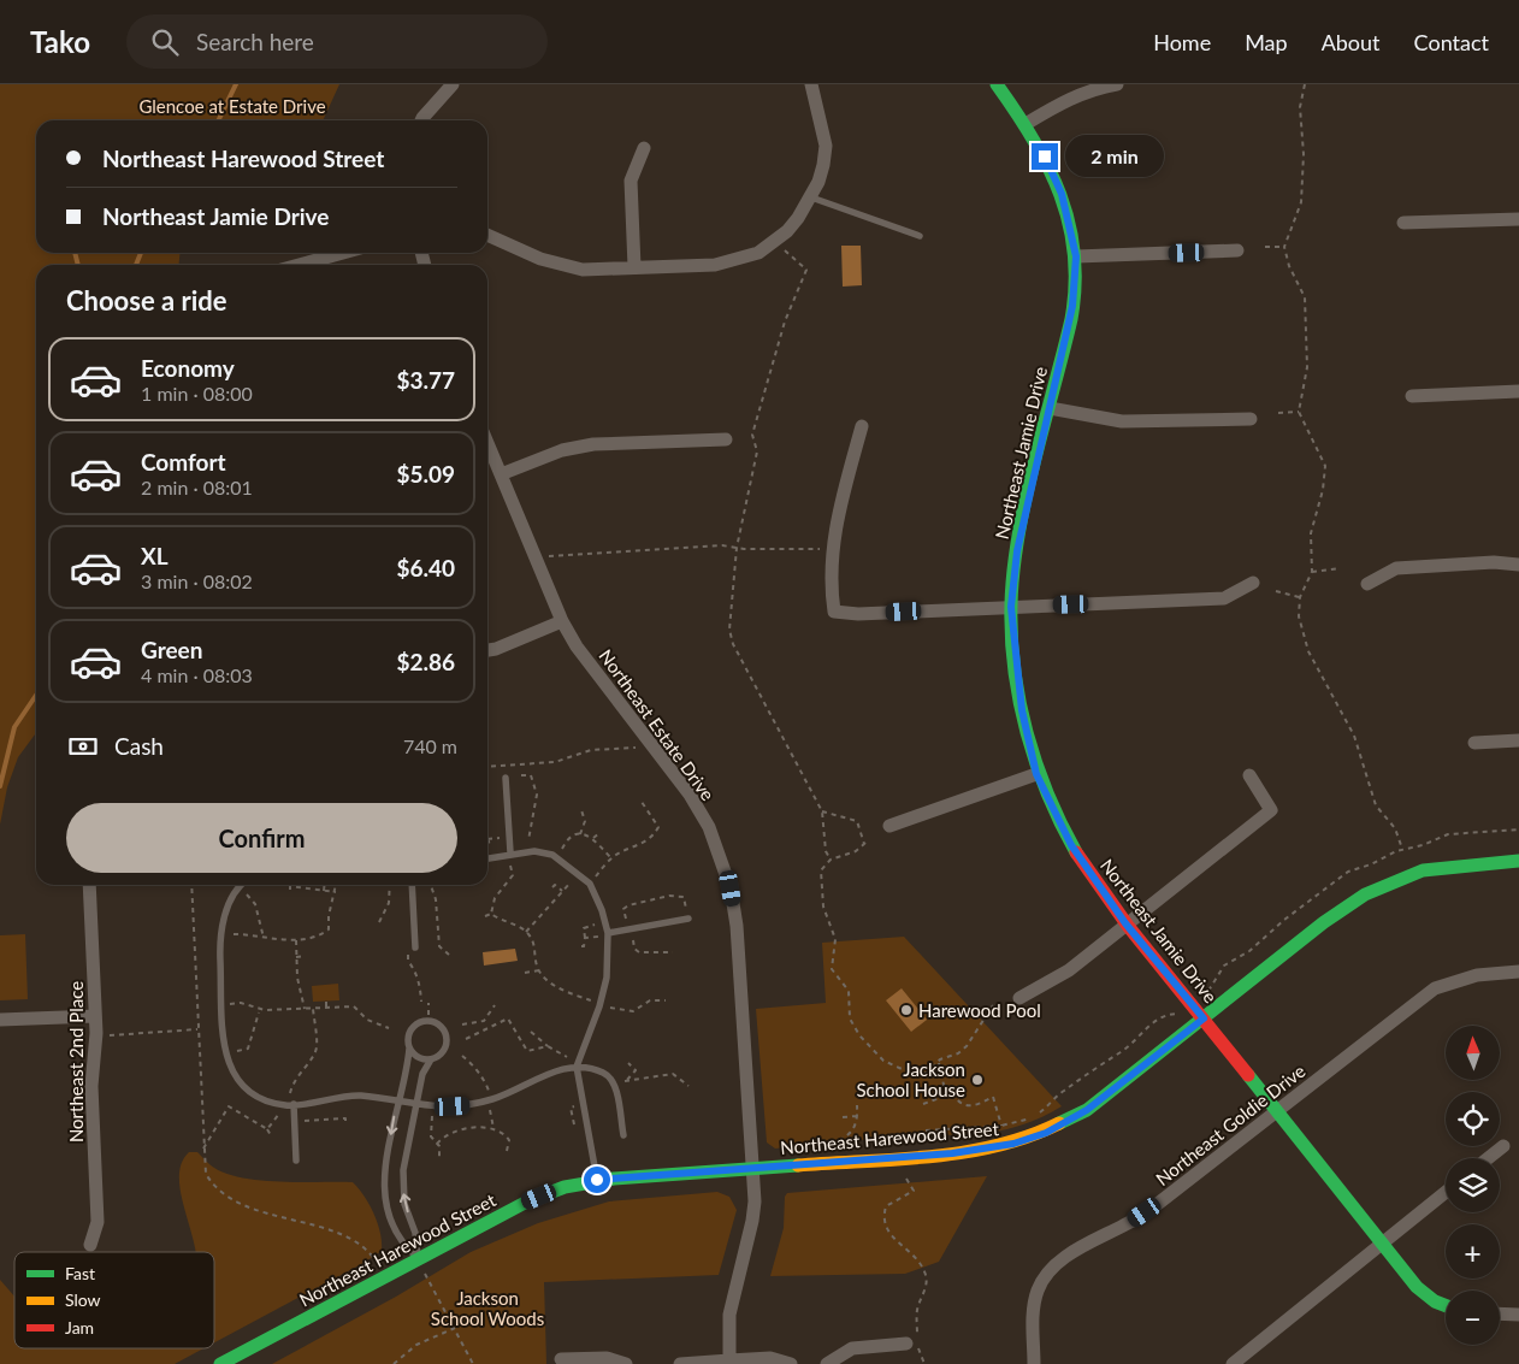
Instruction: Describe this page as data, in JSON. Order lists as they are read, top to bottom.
{
  "streets": {
    "street": [
      "Northeast Jamie Drive",
      "Northeast Estate Drive",
      "Northeast 2nd Place",
      "Northeast Goldie Drive",
      "Northeast Harewood Street"
    ]
  },
  "crossings": [
    ["Northeast Jamie Drive", "Northeast Goldie Drive"],
    ["Northeast Jamie Drive", "Northeast Harewood Street"],
    ["Northeast Estate Drive", "Northeast Harewood Street"]
  ],
  "parks": ["Glencoe at Estate Drive", "Jackson School Woods"],
  "places": ["Harewood Pool", "Jackson School House"],
  "legend": ["Fast", "Slow", "Jam"],
  "north": "top",
  "page": {
    "header": "Tako",
    "search": "Search here",
    "nav": [
      "Home",
      "Map",
      "About",
      "Contact"
    ],
    "banner": ["Northeast Harewood Street", "Northeast Jamie Drive"],
    "bubble": "2 min",
    "heading": "Choose a ride",
    "list": [
      {
        "name": "Economy",
        "note": "1 min · 08:00",
        "value": "$3.77"
      },
      {
        "name": "Comfort",
        "note": "2 min · 08:01",
        "value": "$5.09"
      },
      {
        "name": "XL",
        "note": "3 min · 08:02",
        "value": "$6.40"
      },
      {
        "name": "Green",
        "note": "4 min · 08:03",
        "value": "$2.86"
      }
    ],
    "pay": ["Cash", "740 m"],
    "buttons": "Confirm",
    "map_buttons": ["+", "−"]
  }
}
